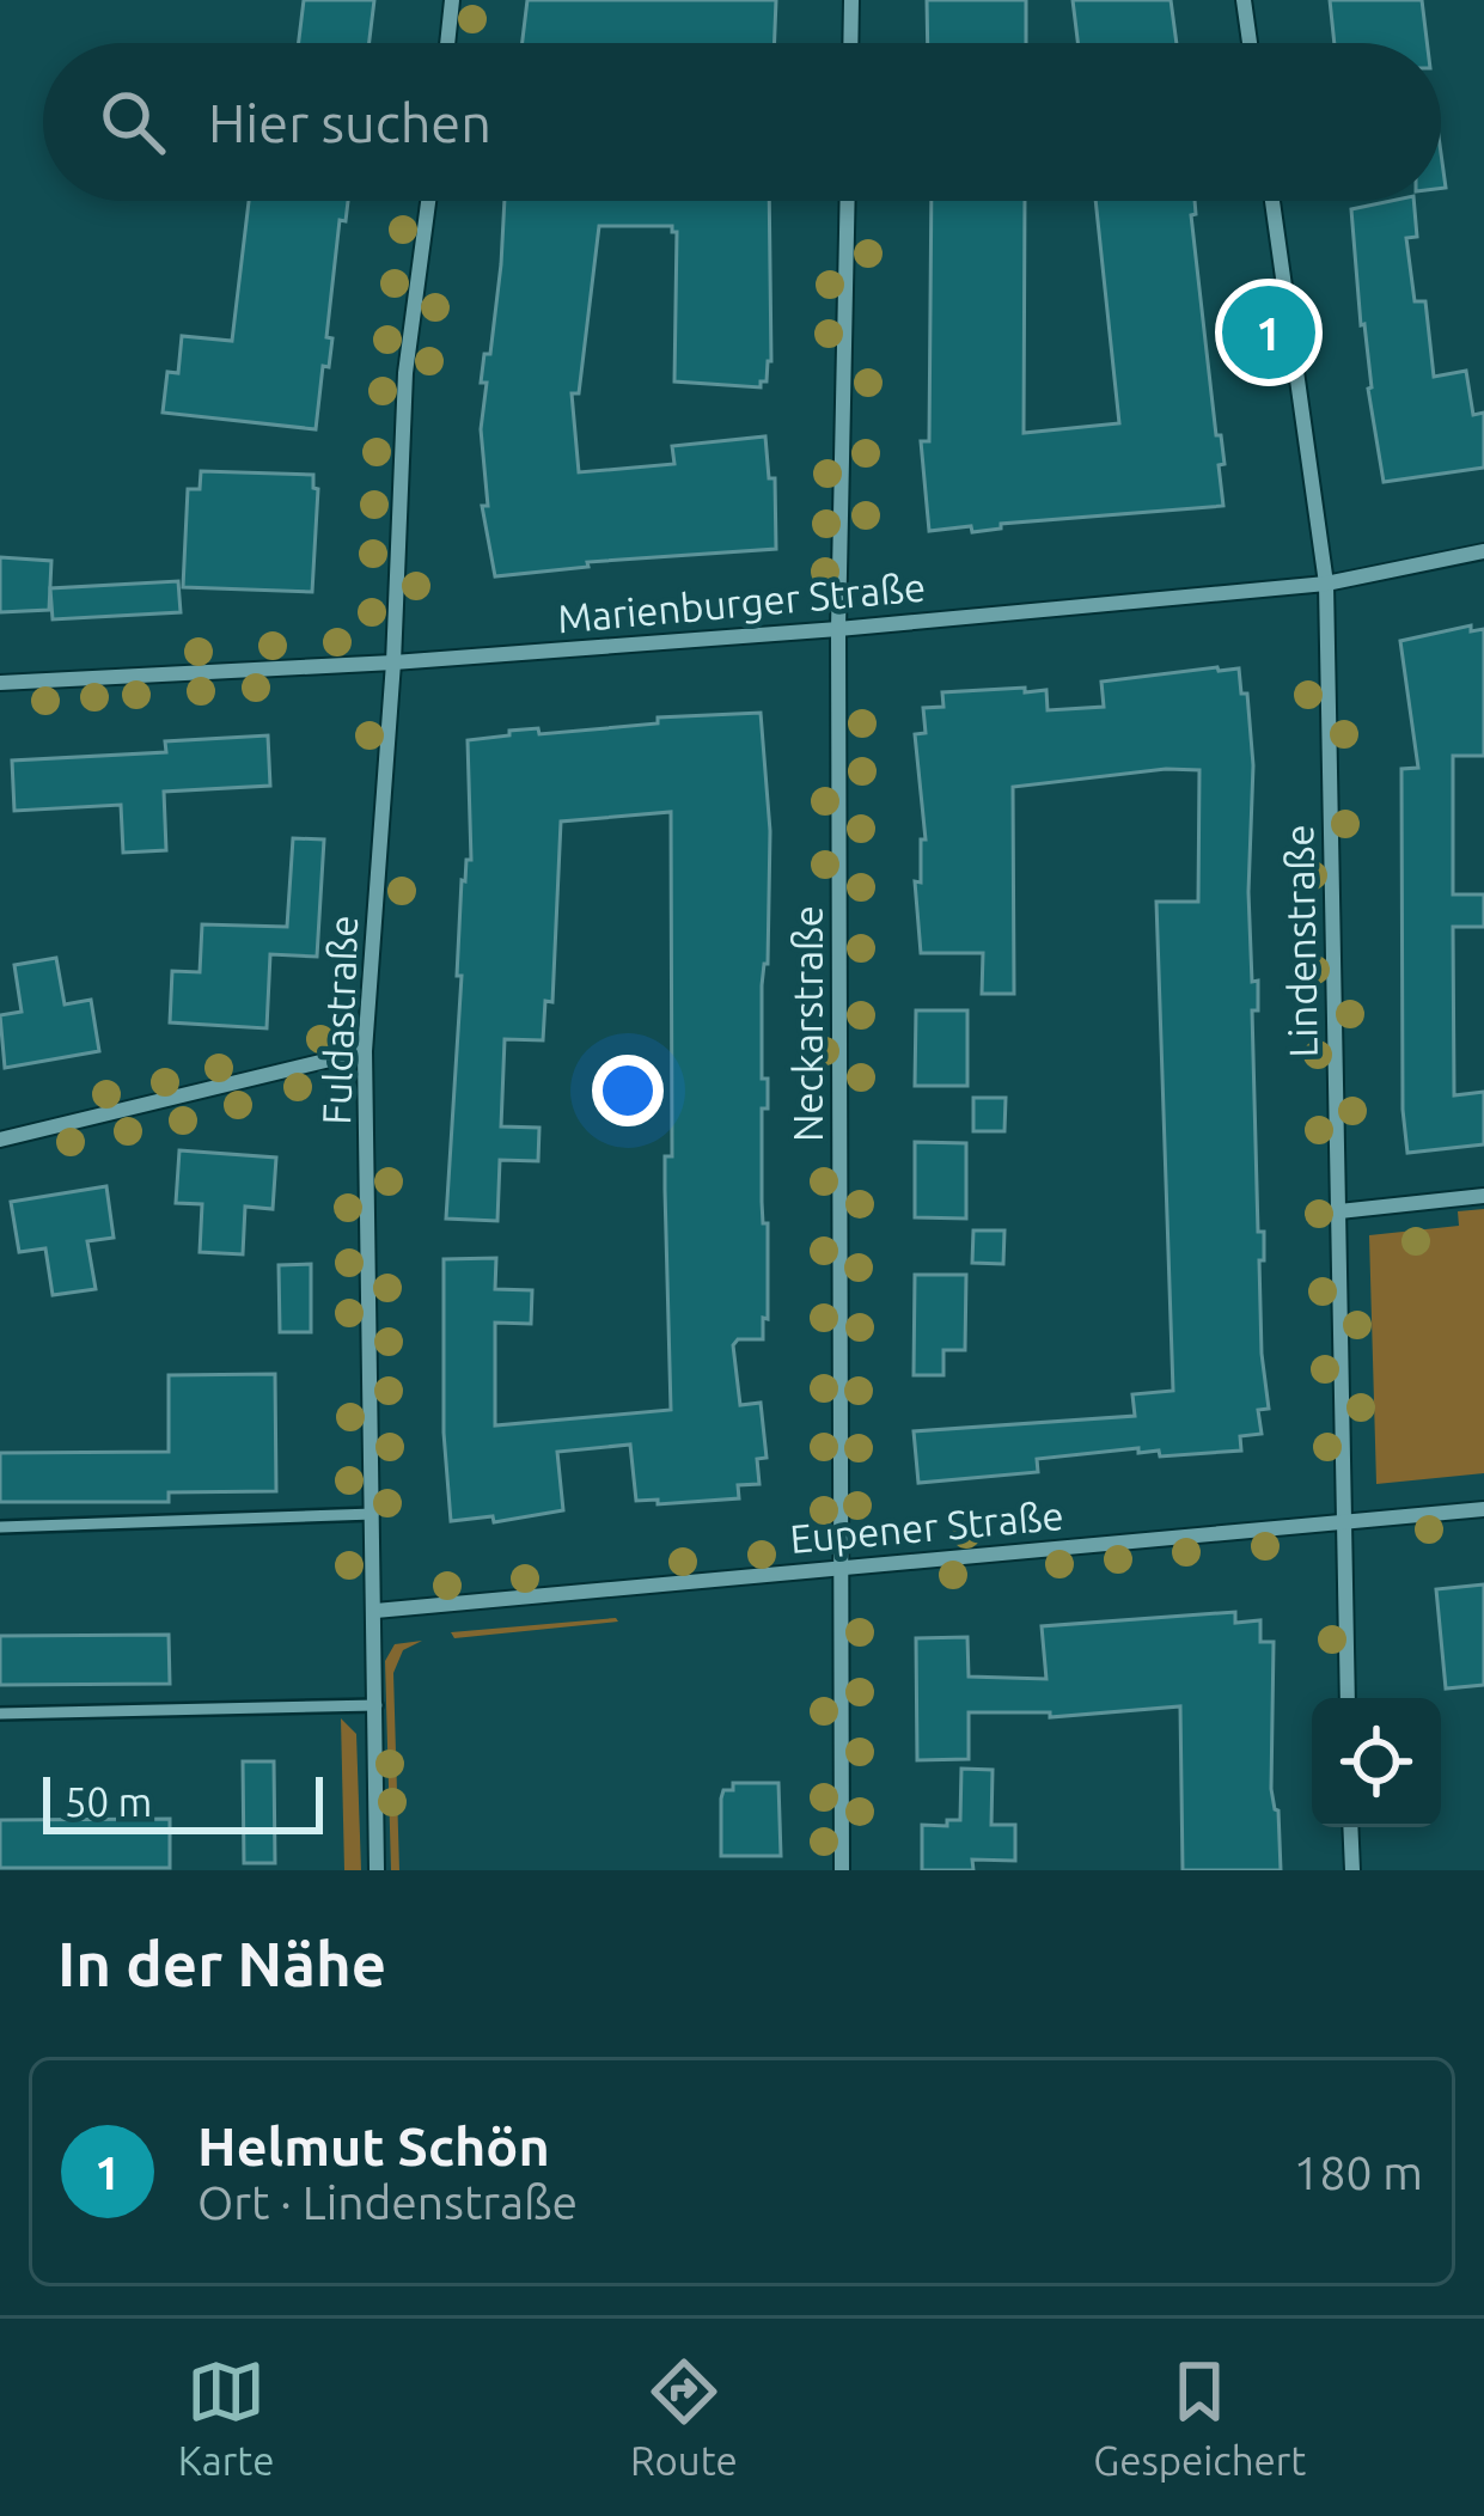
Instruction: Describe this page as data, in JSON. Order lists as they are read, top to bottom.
{
  "streets": {
    "street": [
      "Marienburger Straße",
      "Lindenstraße",
      "Fuldastraße",
      "Neckarstraße",
      "Eupener Straße"
    ]
  },
  "crossings": [
    ["Marienburger Straße", "Lindenstraße"],
    ["Marienburger Straße", "Fuldastraße"],
    ["Marienburger Straße", "Neckarstraße"],
    ["Lindenstraße", "Eupener Straße"],
    ["Fuldastraße", "Eupener Straße"],
    ["Neckarstraße", "Eupener Straße"]
  ],
  "scale_bar": "50 m",
  "page": {
    "search": "Hier suchen",
    "pins": "1",
    "scale": "50 m",
    "heading": "In der Nähe",
    "list": [
      {
        "mark": "1",
        "name": "Helmut Schön",
        "note": "Ort · Lindenstraße",
        "value": "180 m"
      }
    ],
    "nav": ["Karte", "Route", "Gespeichert"]
  }
}
